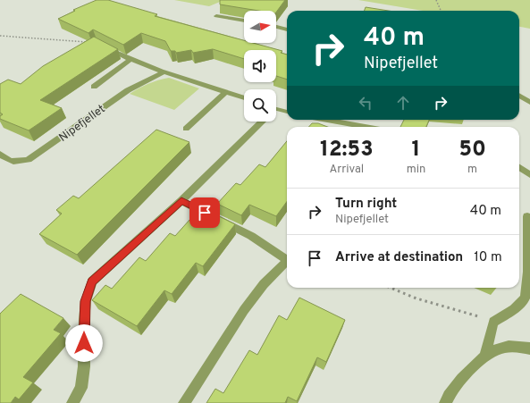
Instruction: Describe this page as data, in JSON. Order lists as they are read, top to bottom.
{
  "streets": {
    "street": ["Nipefjellet"]
  },
  "north": "right",
  "page": {
    "turn": ["40 m", "Nipefjellet"],
    "eta": [
      "12:53",
      "Arrival",
      "1",
      "min",
      "50",
      "m"
    ],
    "list": [
      {
        "name": "Turn right",
        "note": "Nipefjellet",
        "value": "40 m"
      },
      {
        "name": "Arrive at destination",
        "value": "10 m"
      }
    ]
  }
}
